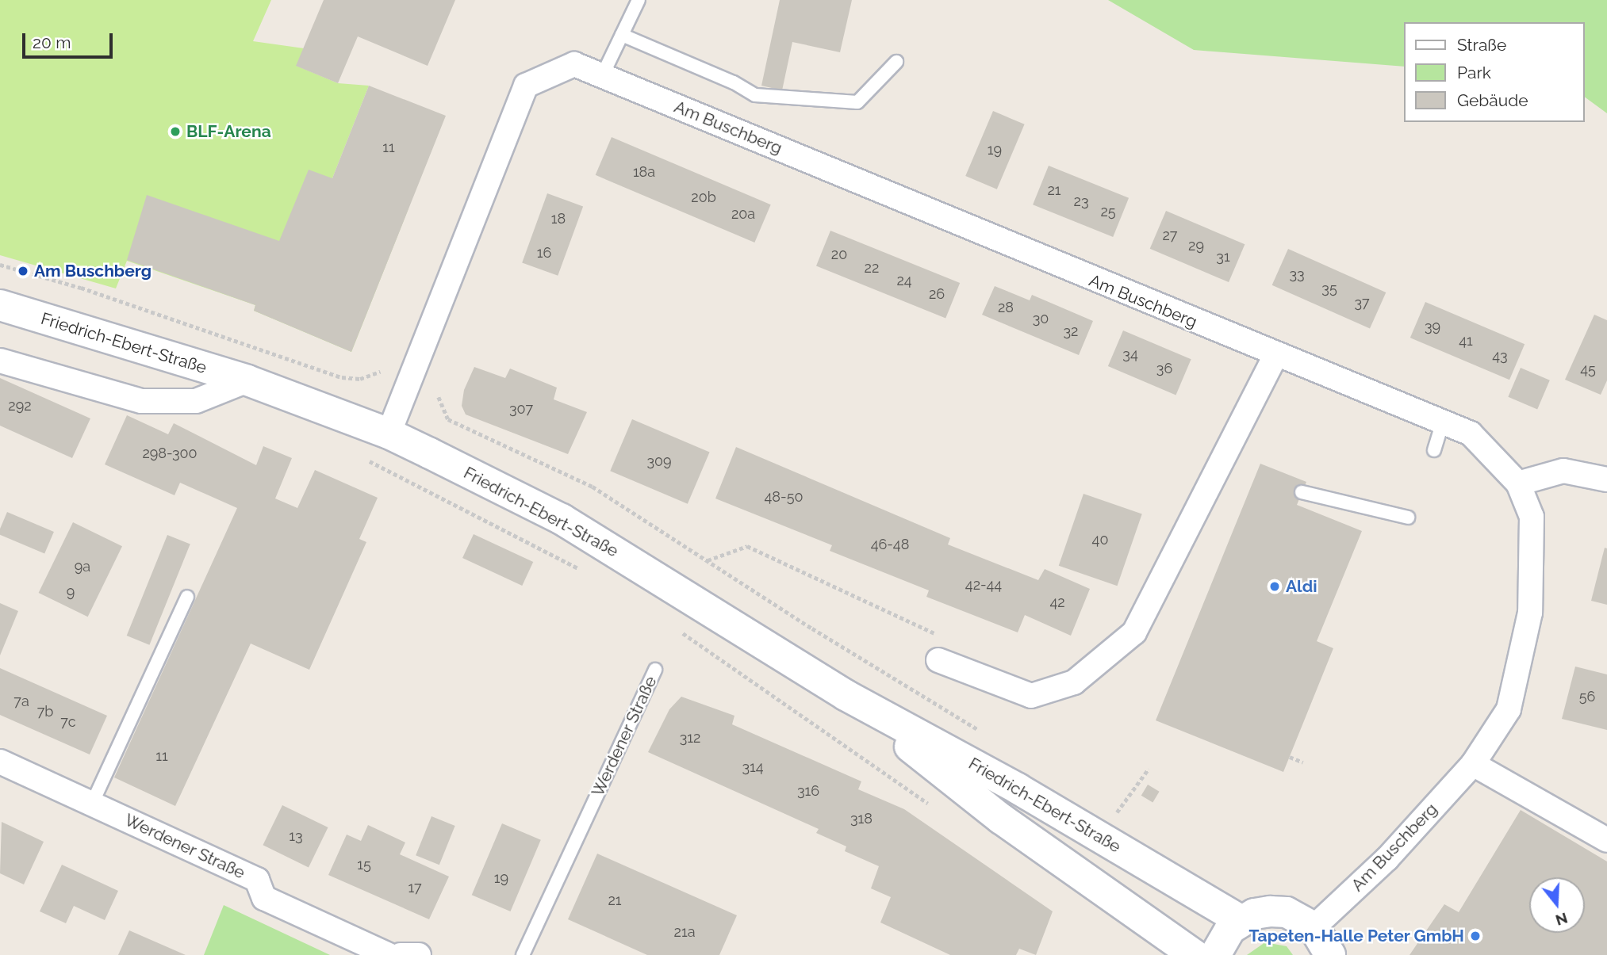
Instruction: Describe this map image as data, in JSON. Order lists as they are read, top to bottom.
{
  "streets": {
    "main road": ["Friedrich-Ebert-Straße"],
    "street": ["Am Buschberg", "Werdener Straße"]
  },
  "crossings": [
    ["Am Buschberg", "Friedrich-Ebert-Straße"]
  ],
  "places": [
    "BLF-Arena",
    "Am Buschberg",
    "Aldi",
    "Tapeten-Halle Peter GmbH"
  ],
  "house_numbers": [
    "11",
    "19",
    "18a",
    "21",
    "20b",
    "23",
    "25",
    "20a",
    "18",
    "27",
    "29",
    "16",
    "20",
    "31",
    "22",
    "33",
    "24",
    "35",
    "26",
    "37",
    "28",
    "30",
    "39",
    "32",
    "41",
    "34",
    "43",
    "36",
    "45",
    "292",
    "307",
    "298-300",
    "309",
    "48-50",
    "40",
    "46-48",
    "9a",
    "42-44",
    "9",
    "42",
    "56",
    "7a",
    "7b",
    "7c",
    "312",
    "11",
    "314",
    "316",
    "318",
    "13",
    "15",
    "19",
    "17",
    "21",
    "21a"
  ],
  "legend": ["Straße", "Park", "Gebäude"],
  "scale_bar": "20 m",
  "north": "bottom"
}
